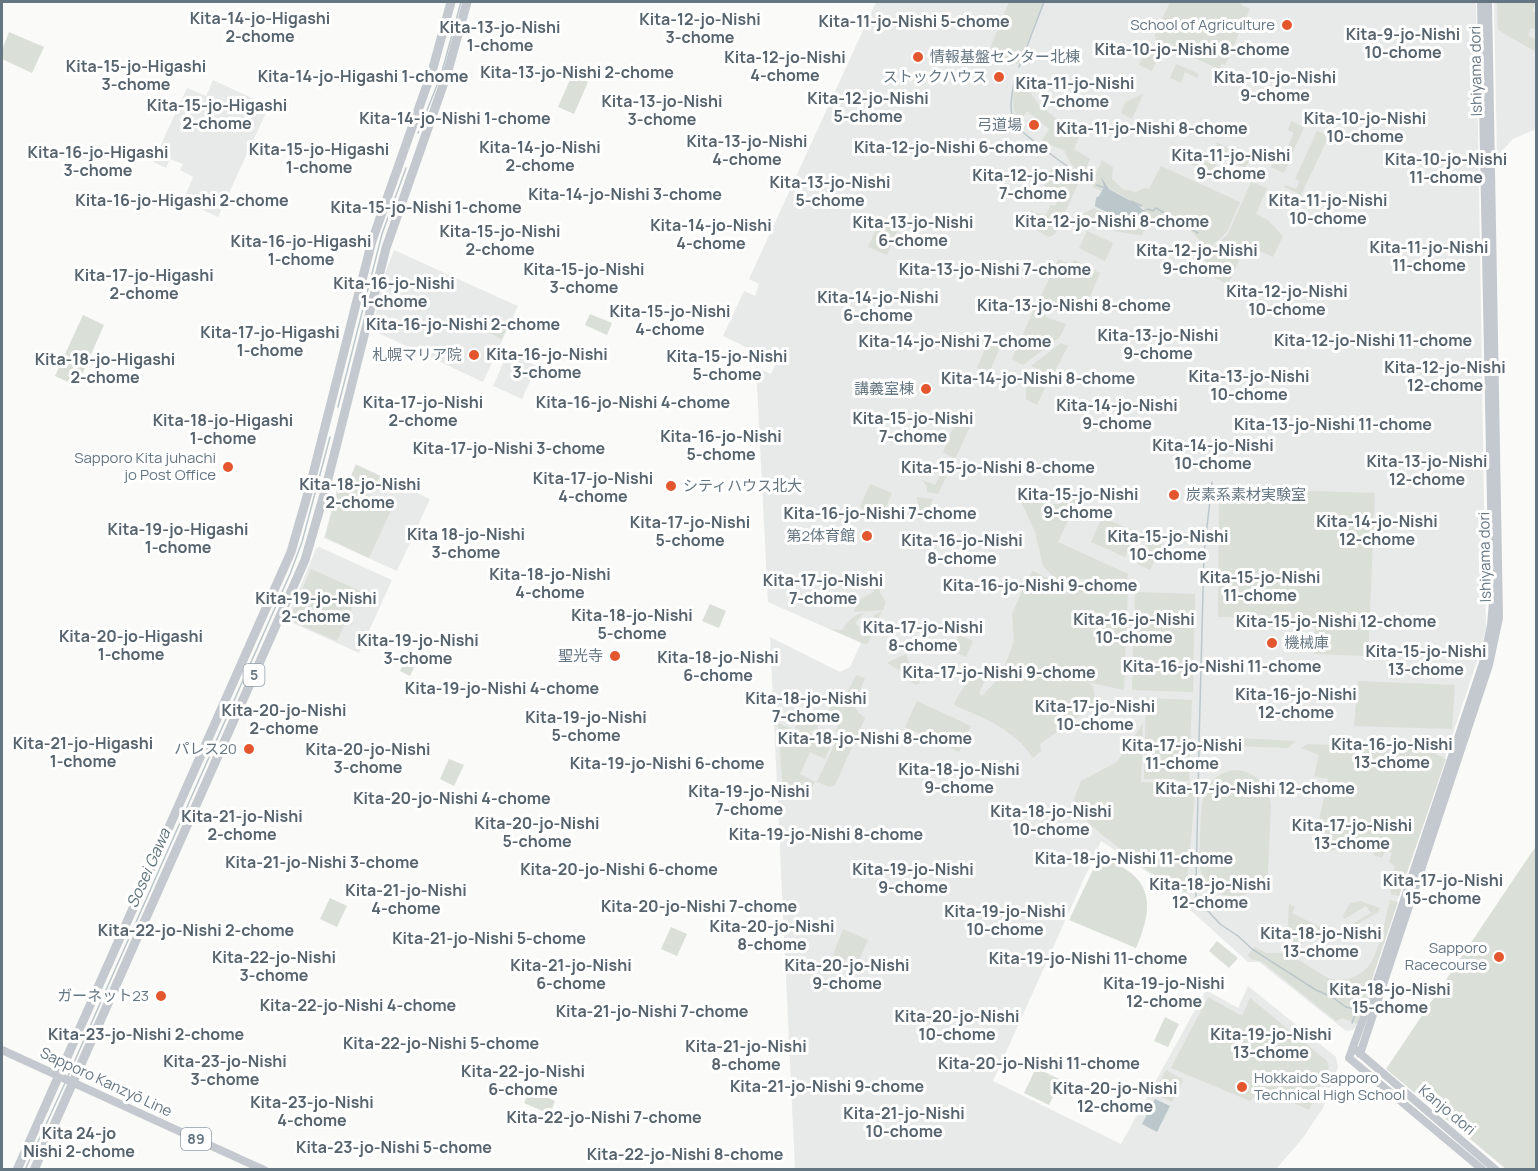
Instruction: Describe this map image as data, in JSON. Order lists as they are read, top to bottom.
{
  "streets": {
    "highway": ["5"],
    "main road": [
      "Ishiyama dori",
      "Sapporo Kanzyō Line",
      "Kanjo dori",
      "89"
    ]
  },
  "crossings": [
    ["Ishiyama dori", "Kanjo dori"],
    ["5", "Sapporo Kanzyō Line"]
  ],
  "districts": [
    "Kita-14-jo-Higashi 2-chome",
    "Kita-12-jo-Nishi 3-chome",
    "Kita-11-jo-Nishi 5-chome",
    "Kita-13-jo-Nishi 1-chome",
    "Kita-9-jo-Nishi 10-chome",
    "Kita-10-jo-Nishi 8-chome",
    "Kita-12-jo-Nishi 4-chome",
    "Kita-15-jo-Higashi 3-chome",
    "Kita-13-jo-Nishi 2-chome",
    "Kita-14-jo-Higashi 1-chome",
    "Kita-10-jo-Nishi 9-chome",
    "Kita-11-jo-Nishi 7-chome",
    "Kita-12-jo-Nishi 5-chome",
    "Kita-13-jo-Nishi 3-chome",
    "Kita-15-jo-Higashi 2-chome",
    "Kita-14-jo-Nishi 1-chome",
    "Kita-10-jo-Nishi 10-chome",
    "Kita-11-jo-Nishi 8-chome",
    "Kita-13-jo-Nishi 4-chome",
    "Kita-14-jo-Nishi 2-chome",
    "Kita-12-jo-Nishi 6-chome",
    "Kita-15-jo-Higashi 1-chome",
    "Kita-16-jo-Higashi 3-chome",
    "Kita-11-jo-Nishi 9-chome",
    "Kita-10-jo-Nishi 11-chome",
    "Kita-12-jo-Nishi 7-chome",
    "Kita-13-jo-Nishi 5-chome",
    "Kita-14-jo-Nishi 3-chome",
    "Kita-16-jo-Higashi 2-chome",
    "Kita-11-jo-Nishi 10-chome",
    "Kita-15-jo-Nishi 1-chome",
    "Kita-12-jo-Nishi 8-chome",
    "Kita-13-jo-Nishi 6-chome",
    "Kita-14-jo-Nishi 4-chome",
    "Kita-15-jo-Nishi 2-chome",
    "Kita-16-jo-Higashi 1-chome",
    "Kita-11-jo-Nishi 11-chome",
    "Kita-12-jo-Nishi 9-chome",
    "Kita-15-jo-Nishi 3-chome",
    "Kita-13-jo-Nishi 7-chome",
    "Kita-17-jo-Higashi 2-chome",
    "Kita-16-jo-Nishi 1-chome",
    "Kita-12-jo-Nishi 10-chome",
    "Kita-14-jo-Nishi 6-chome",
    "Kita-13-jo-Nishi 8-chome",
    "Kita-15-jo-Nishi 4-chome",
    "Kita-16-jo-Nishi 2-chome",
    "Kita-17-jo-Higashi 1-chome",
    "Kita-13-jo-Nishi 9-chome",
    "Kita-12-jo-Nishi 11-chome",
    "Kita-14-jo-Nishi 7-chome",
    "Kita-16-jo-Nishi 3-chome",
    "Kita-15-jo-Nishi 5-chome",
    "Kita-18-jo-Higashi 2-chome",
    "Kita-12-jo-Nishi 12-chome",
    "Kita-13-jo-Nishi 10-chome",
    "Kita-14-jo-Nishi 8-chome",
    "Kita-17-jo-Nishi 2-chome",
    "Kita-16-jo-Nishi 4-chome",
    "Kita-14-jo-Nishi 9-chome",
    "Kita-15-jo-Nishi 7-chome",
    "Kita-18-jo-Higashi 1-chome",
    "Kita-13-jo-Nishi 11-chome",
    "Kita-16-jo-Nishi 5-chome",
    "Kita-14-jo-Nishi 10-chome",
    "Kita-17-jo-Nishi 3-chome",
    "Kita-13-jo-Nishi 12-chome",
    "Kita-15-jo-Nishi 8-chome",
    "Kita-17-jo-Nishi 4-chome",
    "Kita-18-jo-Nishi 2-chome",
    "Kita-15-jo-Nishi 9-chome",
    "Kita-16-jo-Nishi 7-chome",
    "Kita-14-jo-Nishi 12-chome",
    "Kita-17-jo-Nishi 5-chome",
    "Kita-19-jo-Higashi 1-chome",
    "Kita 18-jo-Nishi 3-chome",
    "Kita-15-jo-Nishi 10-chome",
    "Kita-16-jo-Nishi 8-chome",
    "Kita-18-jo-Nishi 4-chome",
    "Kita-15-jo-Nishi 11-chome",
    "Kita-17-jo-Nishi 7-chome",
    "Kita-16-jo-Nishi 9-chome",
    "Kita-19-jo-Nishi 2-chome",
    "Kita-18-jo-Nishi 5-chome",
    "Kita-16-jo-Nishi 10-chome",
    "Kita-15-jo-Nishi 12-chome",
    "Kita-17-jo-Nishi 8-chome",
    "Kita-20-jo-Higashi 1-chome",
    "Kita-19-jo-Nishi 3-chome",
    "Kita-15-jo-Nishi 13-chome",
    "Kita-18-jo-Nishi 6-chome",
    "Kita-16-jo-Nishi 11-chome",
    "Kita-17-jo-Nishi 9-chome",
    "Kita-19-jo-Nishi 4-chome",
    "Kita-16-jo-Nishi 12-chome",
    "Kita-18-jo-Nishi 7-chome",
    "Kita-17-jo-Nishi 10-chome",
    "Kita-20-jo-Nishi 2-chome",
    "Kita-19-jo-Nishi 5-chome",
    "Kita-18-jo-Nishi 8-chome",
    "Kita-21-jo-Higashi 1-chome",
    "Kita-16-jo-Nishi 13-chome",
    "Kita-17-jo-Nishi 11-chome",
    "Kita-20-jo-Nishi 3-chome",
    "Kita-19-jo-Nishi 6-chome",
    "Kita-18-jo-Nishi 9-chome",
    "Kita-17-jo-Nishi 12-chome",
    "Kita-19-jo-Nishi 7-chome",
    "Kita-20-jo-Nishi 4-chome",
    "Kita-18-jo-Nishi 10-chome",
    "Kita-21-jo-Nishi 2-chome",
    "Kita-20-jo-Nishi 5-chome",
    "Kita-17-jo-Nishi 13-chome",
    "Kita-19-jo-Nishi 8-chome",
    "Kita-18-jo-Nishi 11-chome",
    "Kita-21-jo-Nishi 3-chome",
    "Kita-20-jo-Nishi 6-chome",
    "Kita-19-jo-Nishi 9-chome",
    "Kita-17-jo-Nishi 15-chome",
    "Kita-18-jo-Nishi 12-chome",
    "Kita-21-jo-Nishi 4-chome",
    "Kita-20-jo-Nishi 7-chome",
    "Kita-19-jo-Nishi 10-chome",
    "Kita-20-jo-Nishi 8-chome",
    "Kita-22-jo-Nishi 2-chome",
    "Kita-18-jo-Nishi 13-chome",
    "Kita-21-jo-Nishi 5-chome",
    "Kita-22-jo-Nishi 3-chome",
    "Kita-19-jo-Nishi 11-chome",
    "Kita-21-jo-Nishi 6-chome",
    "Kita-20-jo-Nishi 9-chome",
    "Kita-19-jo-Nishi 12-chome",
    "Kita-18-jo-Nishi 15-chome",
    "Kita-22-jo-Nishi 4-chome",
    "Kita-21-jo-Nishi 7-chome",
    "Kita-20-jo-Nishi 10-chome",
    "Kita-23-jo-Nishi 2-chome",
    "Kita-19-jo-Nishi 13-chome",
    "Kita-22-jo-Nishi 5-chome",
    "Kita-21-jo-Nishi 8-chome",
    "Kita-23-jo-Nishi 3-chome",
    "Kita-20-jo-Nishi 11-chome",
    "Kita-22-jo-Nishi 6-chome",
    "Kita-21-jo-Nishi 9-chome",
    "Kita-20-jo-Nishi 12-chome",
    "Kita-23-jo-Nishi 4-chome",
    "Kita-21-jo-Nishi 10-chome",
    "Kita-22-jo-Nishi 7-chome",
    "Kita 24-jo Nishi 2-chome",
    "Kita-23-jo-Nishi 5-chome",
    "Kita-22-jo-Nishi 8-chome"
  ],
  "water": ["Sosei Gawa"],
  "places": [
    "School of Agriculture",
    "情報基盤センター北棟",
    "ストックハウス",
    "弓道場",
    "札幌マリア院",
    "講義室棟",
    "Sapporo Kita juhachi jo Post Office",
    "シティハウス北大",
    "炭素系素材実験室",
    "第2体育館",
    "機械庫",
    "聖光寺",
    "パレス20",
    "Sapporo Racecourse",
    "ガーネット23",
    "Hokkaido Sapporo Technical High School"
  ]
}
